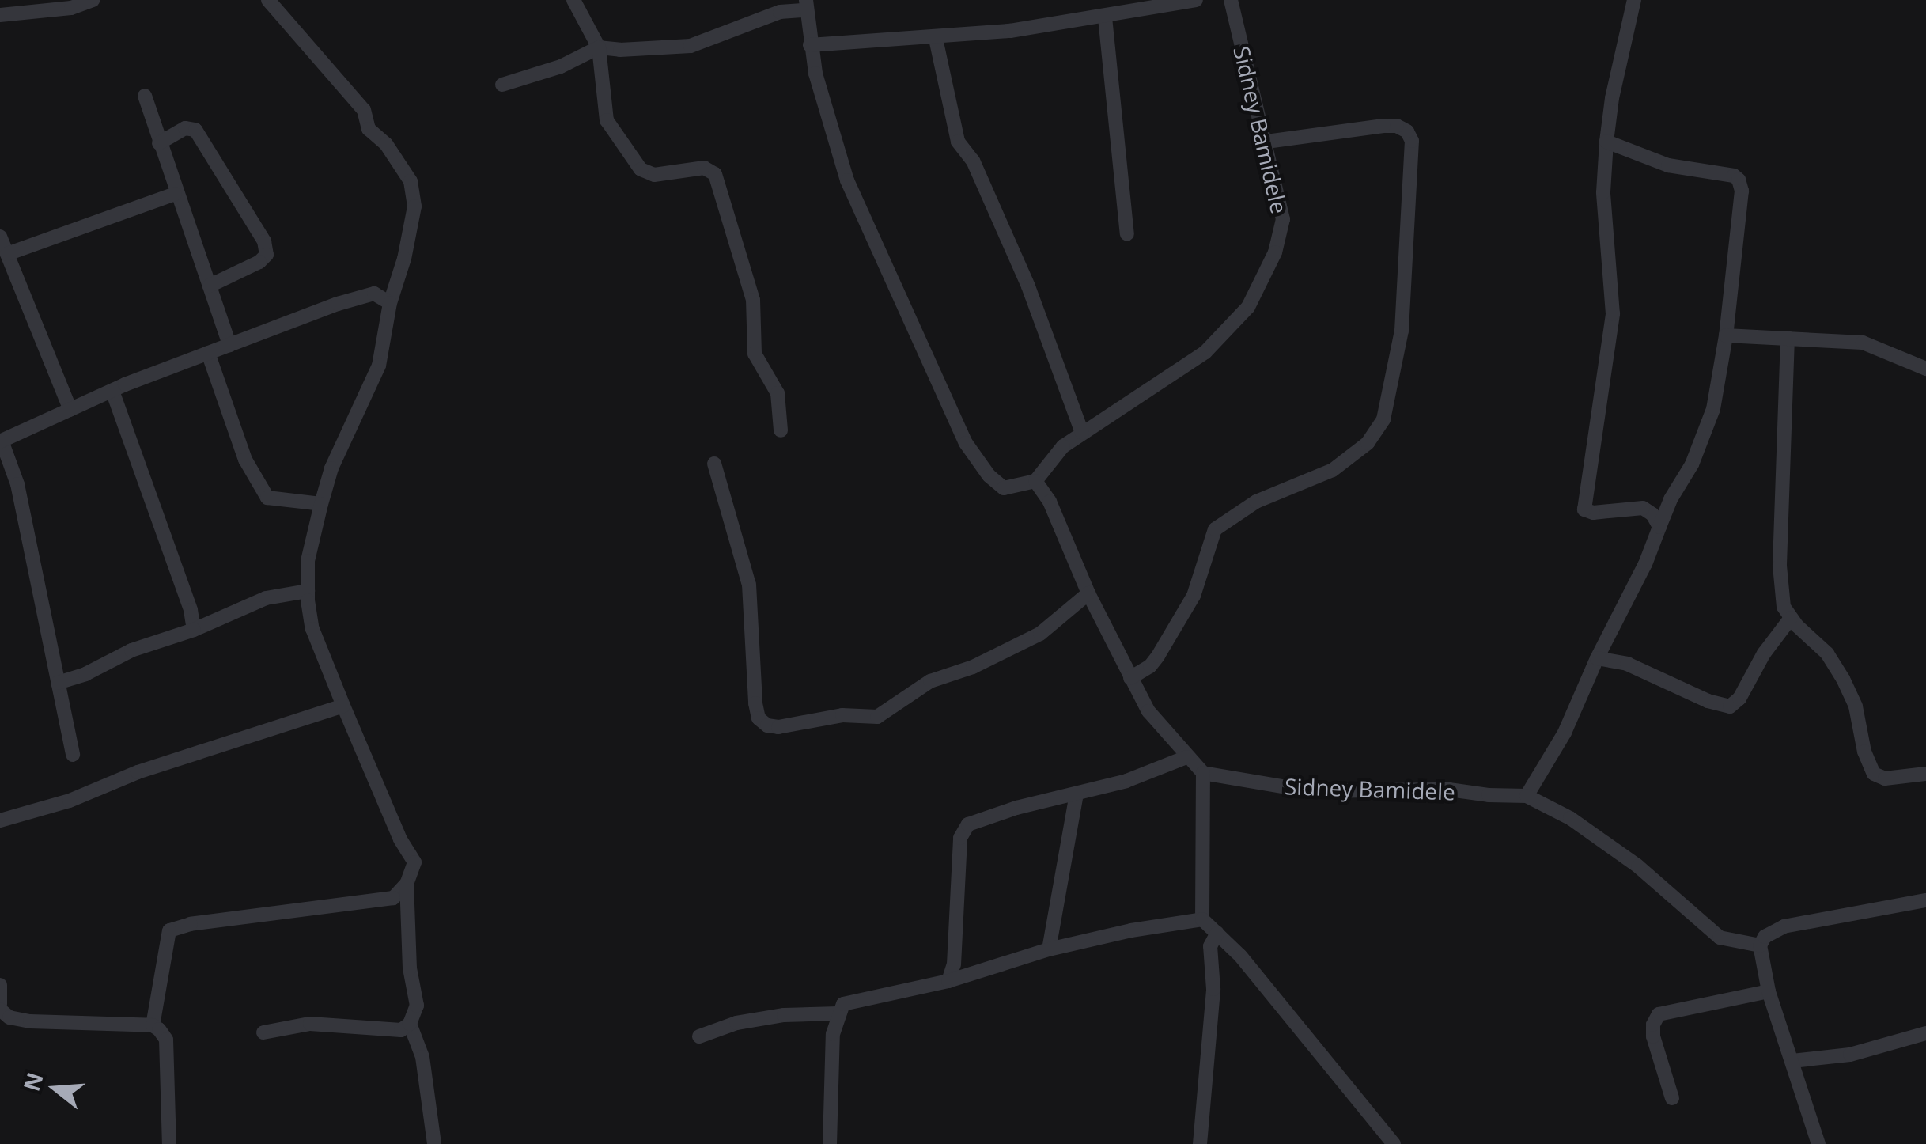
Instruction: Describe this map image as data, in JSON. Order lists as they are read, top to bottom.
{
  "streets": {
    "street": ["Sidney Bamidele"]
  },
  "north": "left"
}
